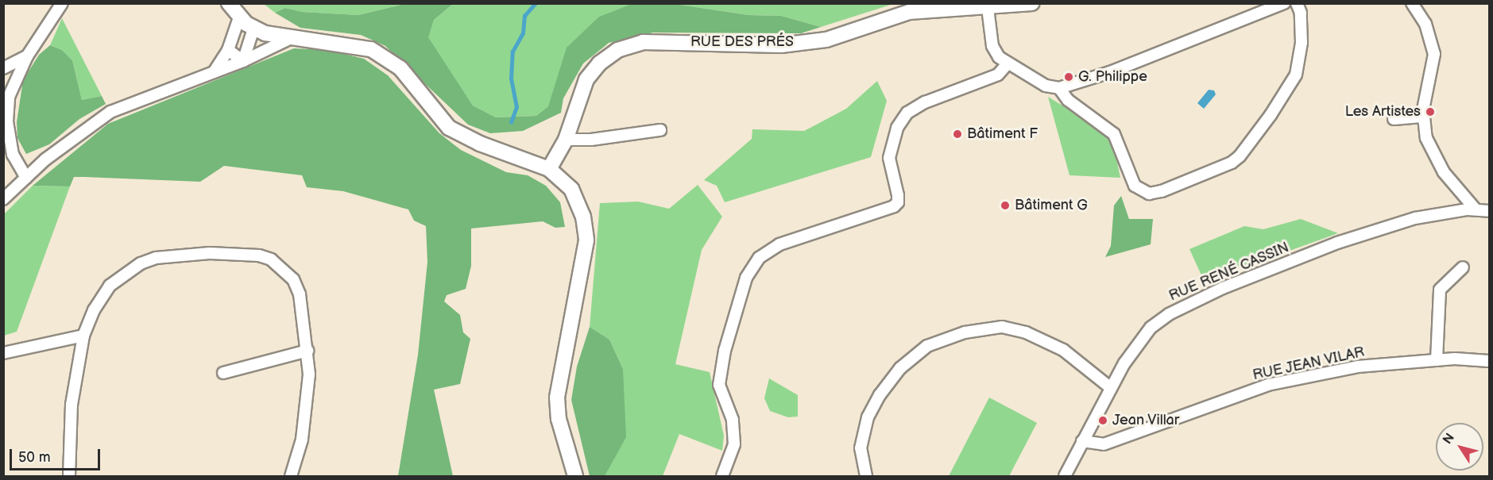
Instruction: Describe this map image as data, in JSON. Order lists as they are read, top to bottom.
{
  "streets": {
    "main road": ["RUE DES PRÉS"],
    "street": ["RUE RENÉ CASSIN", "RUE JEAN VILAR"]
  },
  "crossings": [
    ["RUE RENÉ CASSIN", "RUE JEAN VILAR"]
  ],
  "places": [
    "G. Philippe",
    "Les Artistes",
    "Bâtiment F",
    "Bâtiment G",
    "Jean Villar"
  ],
  "scale_bar": "50 m",
  "north": "top left"
}
